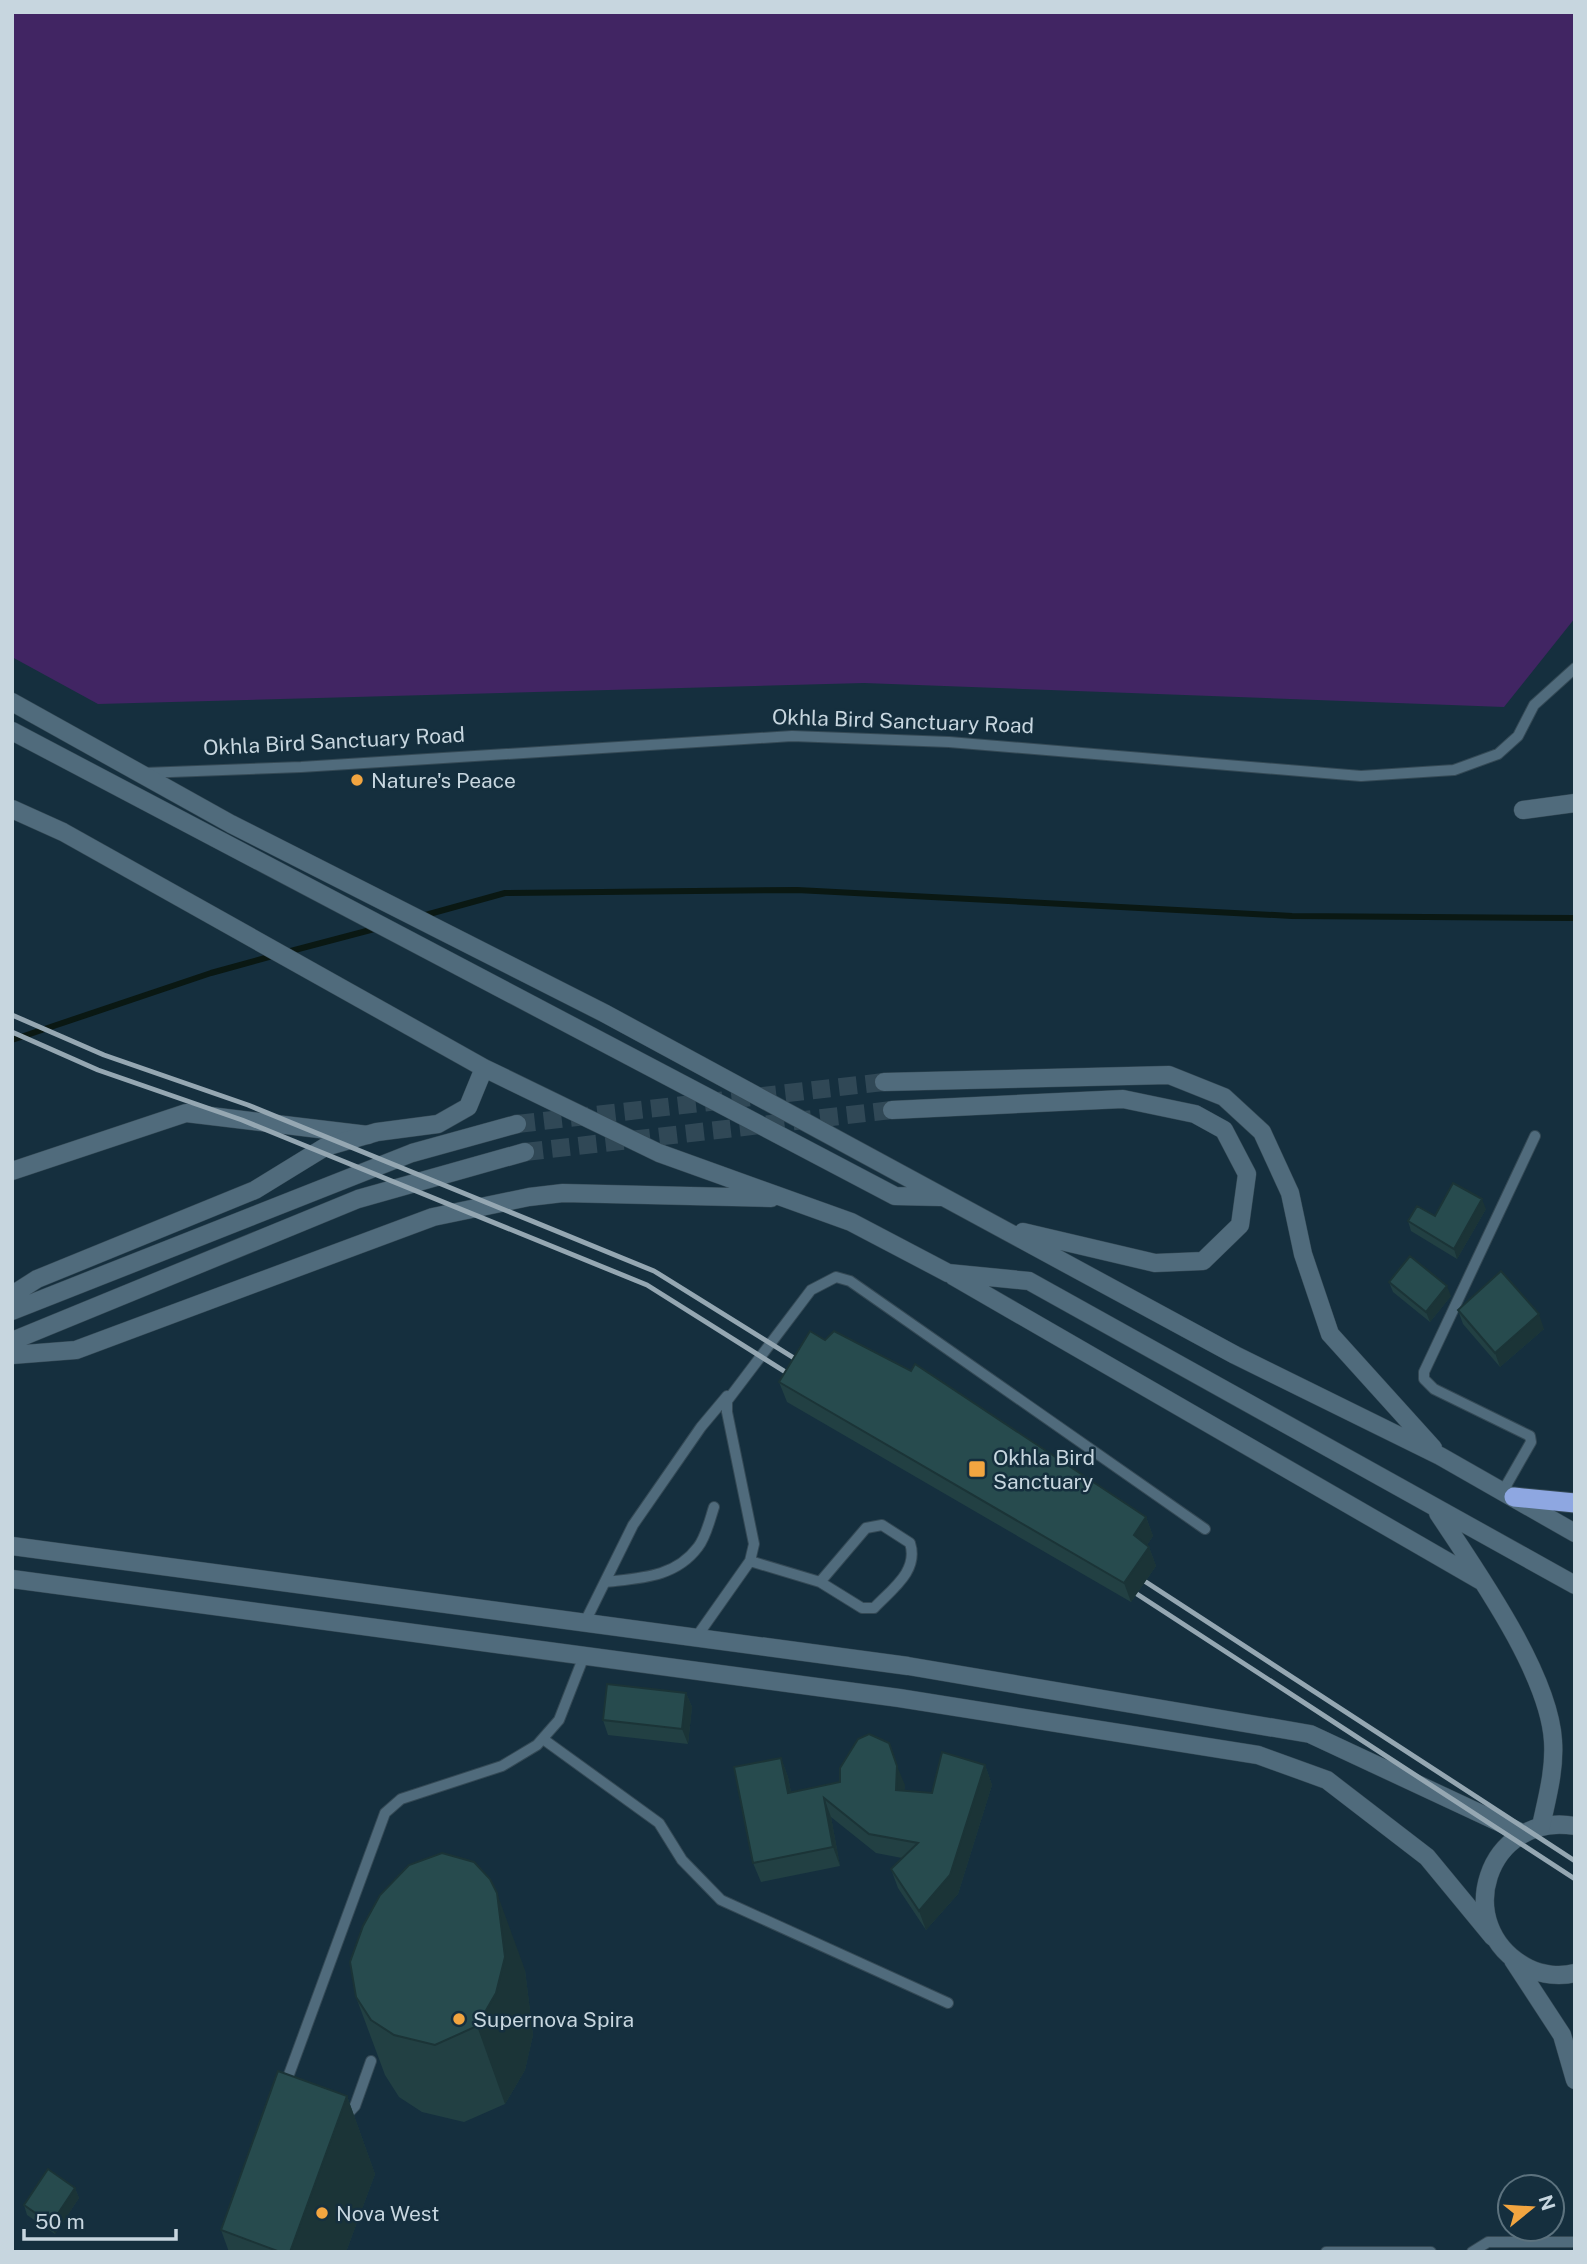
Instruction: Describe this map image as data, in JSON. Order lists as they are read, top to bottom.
{
  "streets": {
    "lane": ["Okhla Bird Sanctuary Road"]
  },
  "places": {
    "other": ["Nature's Peace", "Supernova Spira", "Nova West"],
    "transit": ["Okhla Bird Sanctuary"]
  },
  "scale_bar": "50 m",
  "north": "right"
}
